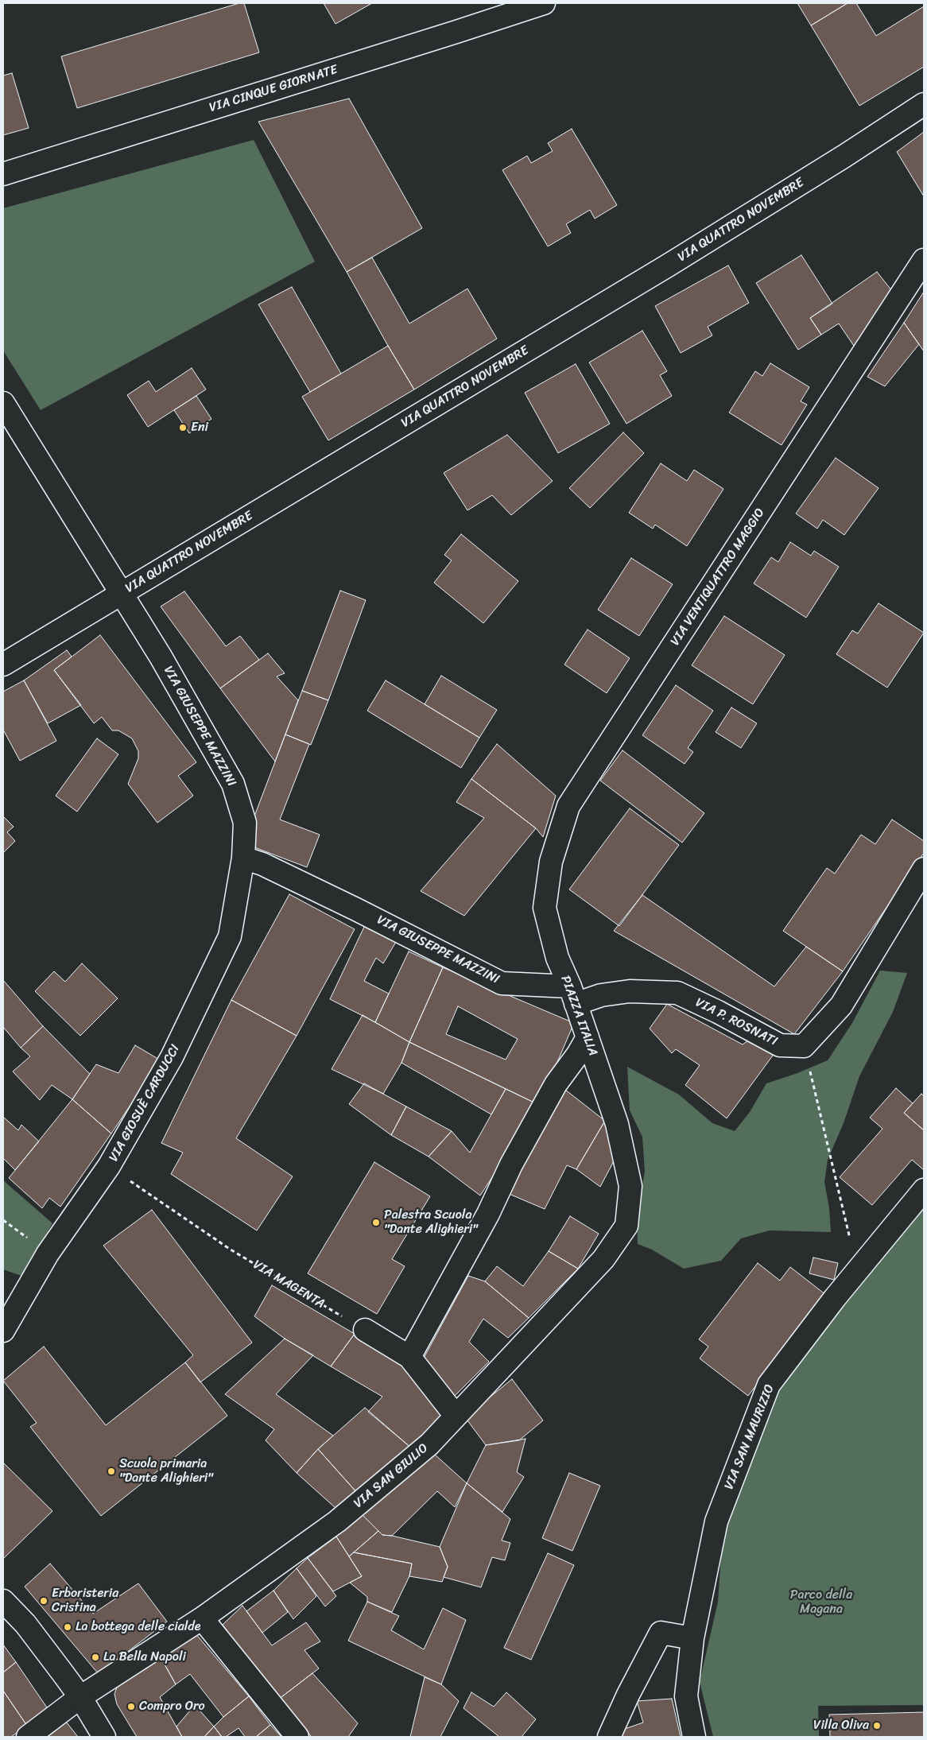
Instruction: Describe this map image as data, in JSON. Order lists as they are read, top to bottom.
{
  "streets": {
    "street": [
      "VIA CINQUE GIORNATE",
      "VIA QUATTRO NOVEMBRE",
      "VIA VENTIQUATTRO MAGGIO",
      "VIA GIUSEPPE MAZZINI",
      "PIAZZA ITALIA",
      "VIA P. ROSNATI",
      "VIA GIOSUÈ CARDUCCI",
      "VIA SAN MAURIZIO",
      "VIA SAN GIULIO"
    ],
    "path": ["VIA MAGENTA"]
  },
  "crossings": [
    ["VIA QUATTRO NOVEMBRE", "VIA GIUSEPPE MAZZINI"],
    ["VIA VENTIQUATTRO MAGGIO", "PIAZZA ITALIA"],
    ["VIA GIUSEPPE MAZZINI", "PIAZZA ITALIA"],
    ["VIA GIUSEPPE MAZZINI", "VIA P. ROSNATI"],
    ["VIA GIUSEPPE MAZZINI", "VIA GIOSUÈ CARDUCCI"],
    ["PIAZZA ITALIA", "VIA P. ROSNATI"],
    ["PIAZZA ITALIA", "VIA SAN GIULIO"],
    ["VIA GIOSUÈ CARDUCCI", "VIA MAGENTA"]
  ],
  "parks": ["Parco della Magana"],
  "places": [
    "Eni",
    "Palestra Scuola \"Dante Alighieri\"",
    "Scuola primaria \"Dante Alighieri\"",
    "Erboristeria Cristina",
    "La bottega delle cialde",
    "La Bella Napoli",
    "Compro Oro",
    "Villa Oliva"
  ]
}
